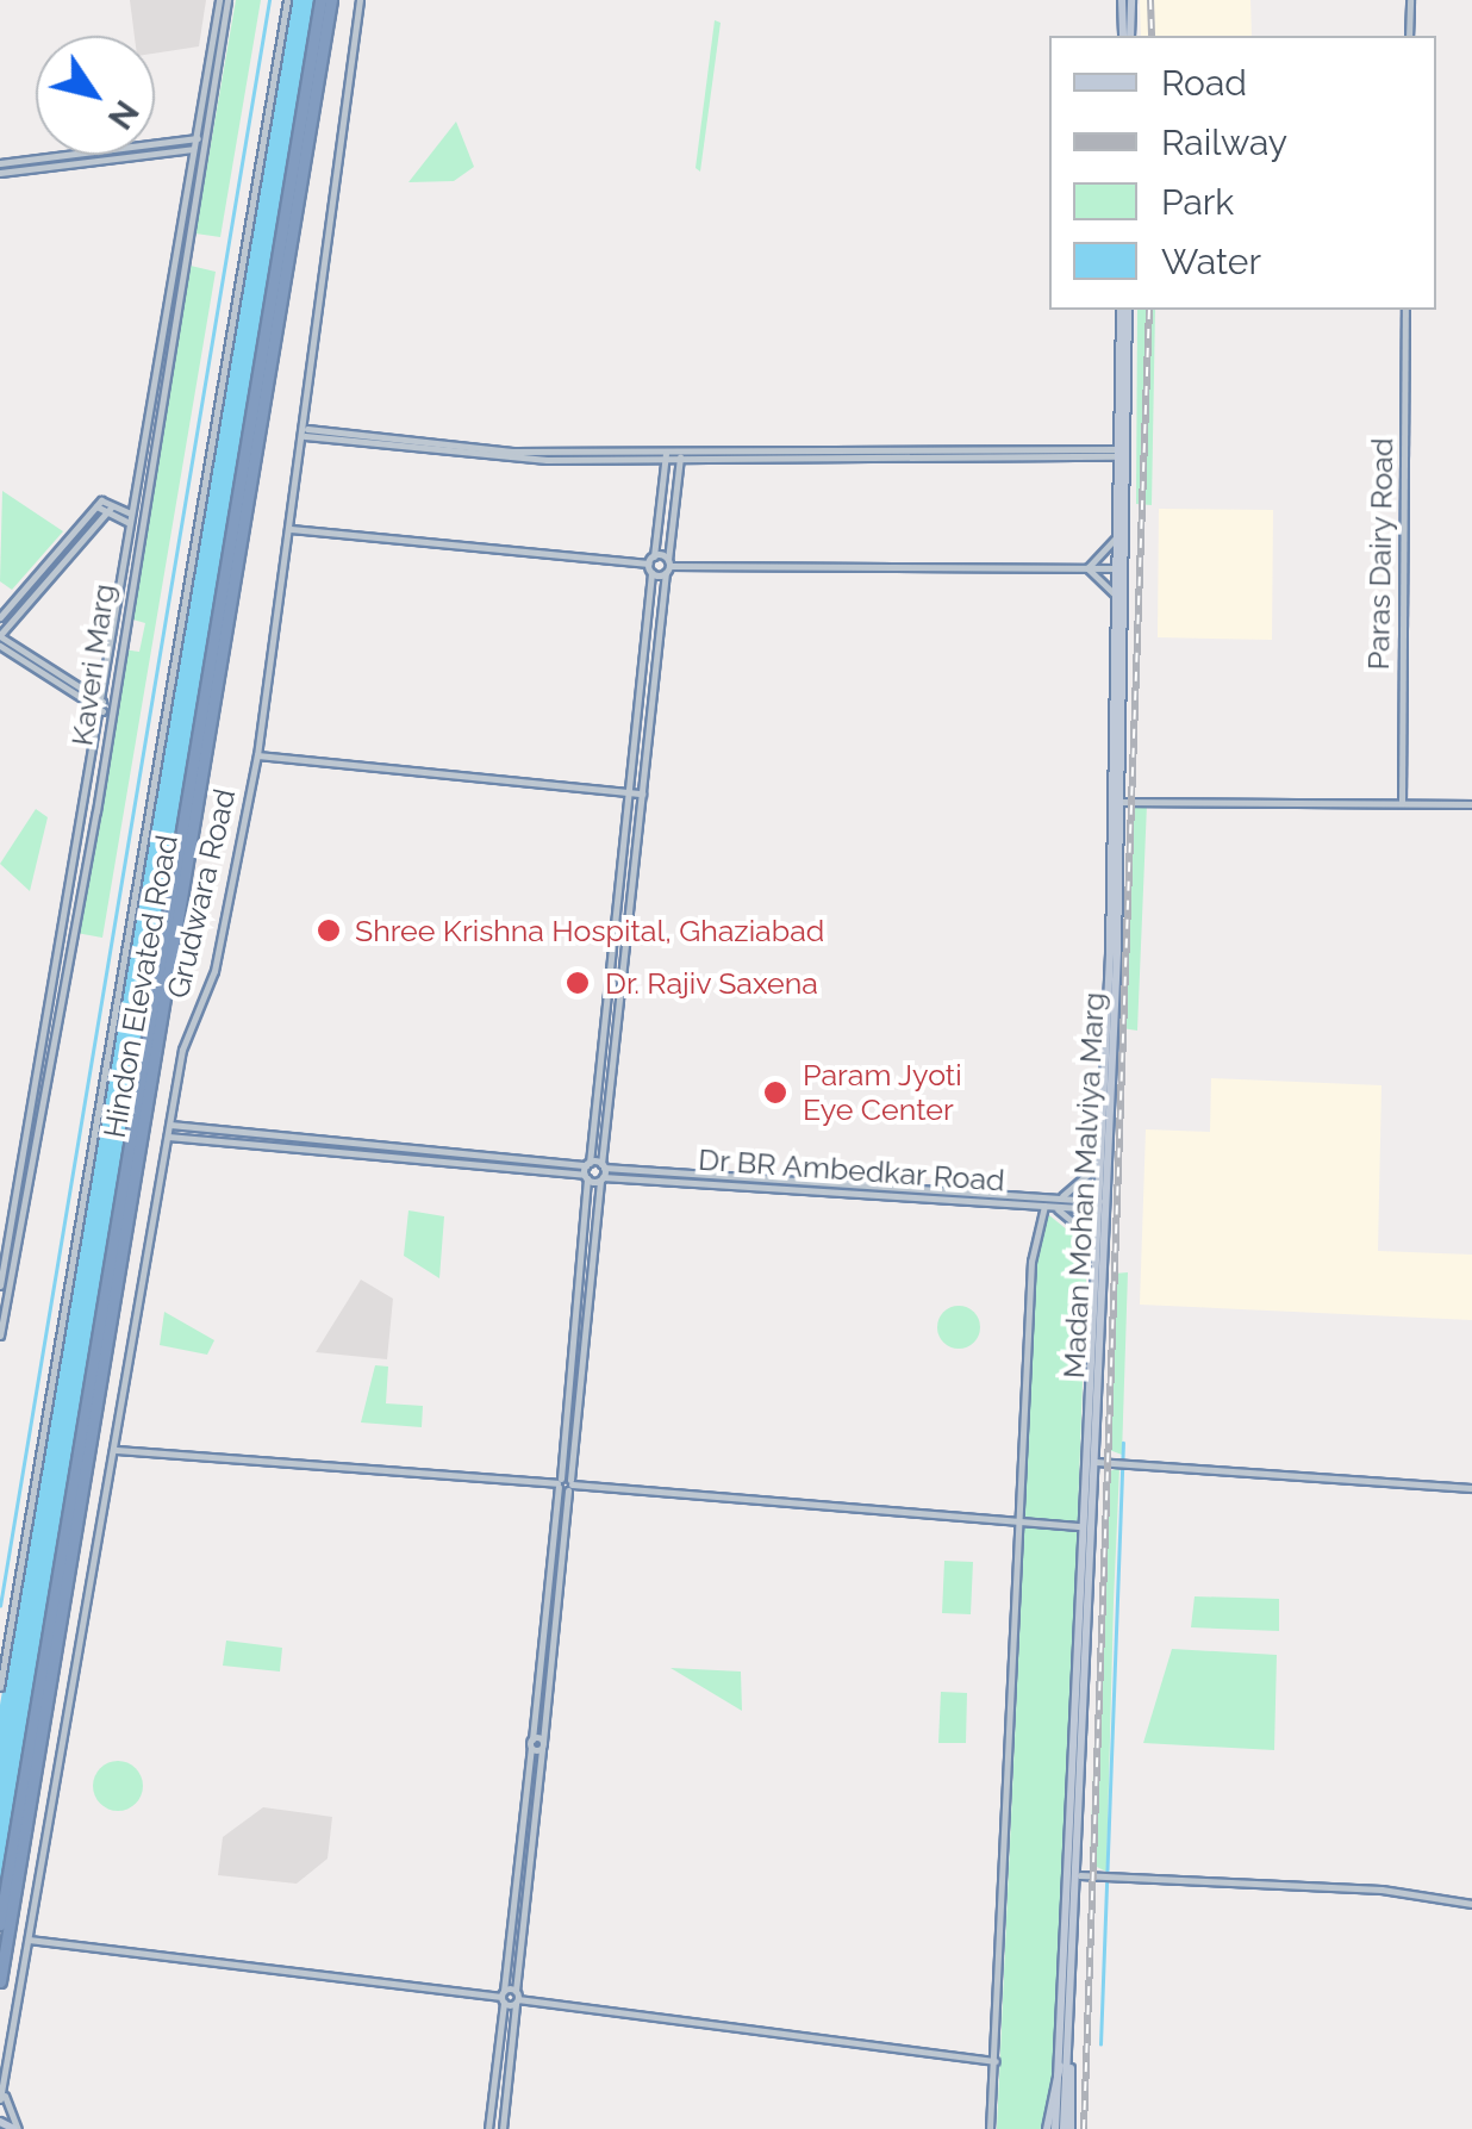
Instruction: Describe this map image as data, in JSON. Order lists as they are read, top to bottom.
{
  "streets": {
    "highway": ["Hindon Elevated Road"],
    "main road": ["Madan Mohan Malviya Marg"],
    "street": [
      "Paras Dairy Road",
      "Kaveri Marg",
      "Grudwara Road",
      "Dr BR Ambedkar Road"
    ]
  },
  "crossings": [
    ["Dr BR Ambedkar Road", "Madan Mohan Malviya Marg"]
  ],
  "places": ["Shree Krishna Hospital, Ghaziabad", "Dr. Rajiv Saxena", "Param Jyoti Eye Center"],
  "legend": [
    "Road",
    "Railway",
    "Park",
    "Water"
  ],
  "north": "bottom right"
}
